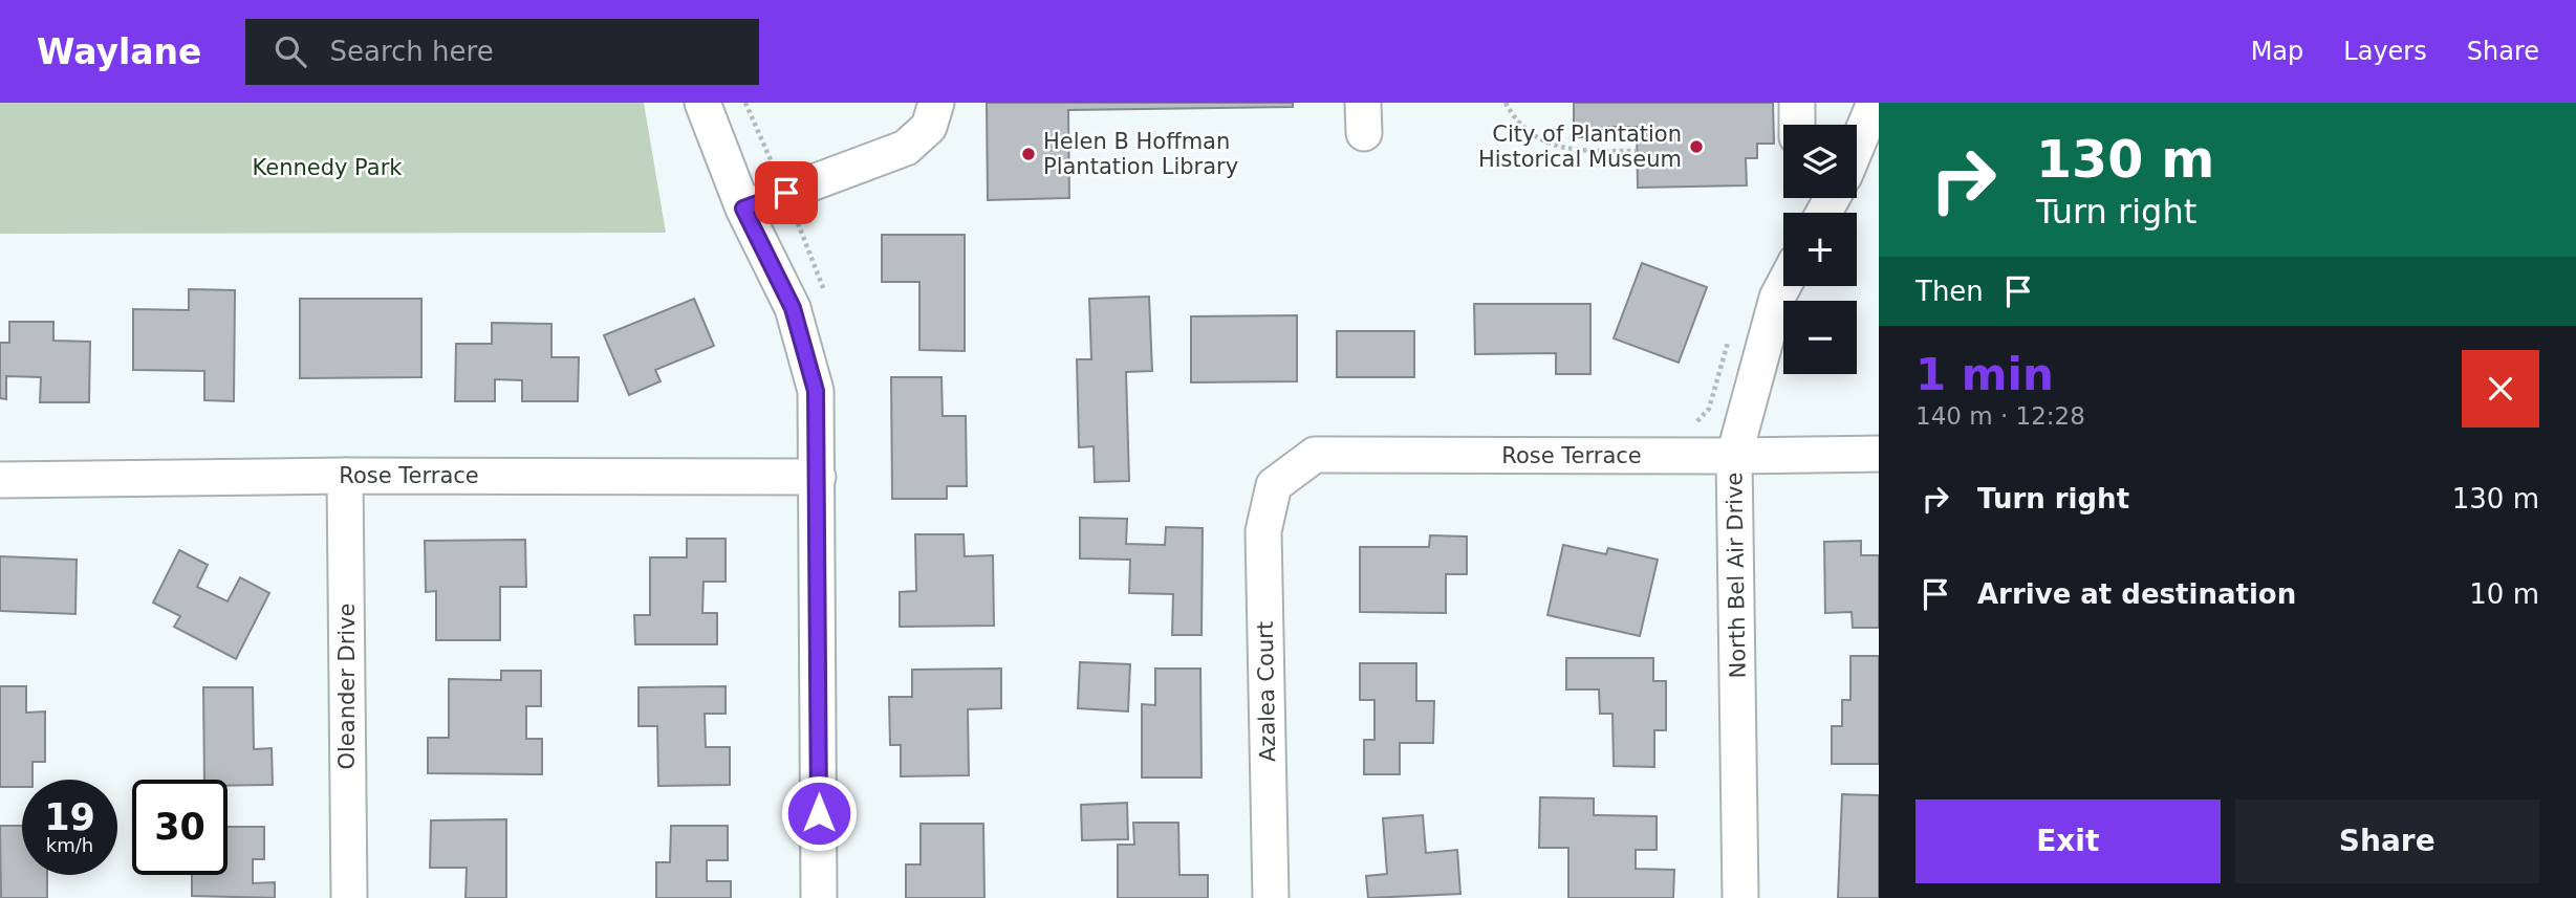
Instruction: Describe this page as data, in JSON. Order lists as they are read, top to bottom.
{
  "streets": {
    "street": [
      "Rose Terrace",
      "North Bel Air Drive",
      "Oleander Drive",
      "Azalea Court"
    ]
  },
  "crossings": [
    ["Rose Terrace", "North Bel Air Drive"],
    ["Rose Terrace", "Oleander Drive"],
    ["Rose Terrace", "Azalea Court"]
  ],
  "parks": ["Kennedy Park"],
  "places": ["City of Plantation Historical Museum", "Helen B Hoffman Plantation Library"],
  "page": {
    "header": "Waylane",
    "search": "Search here",
    "nav": ["Map", "Layers", "Share"],
    "turn": ["130 m", "Turn right"],
    "map_buttons": ["+", "−"],
    "then": "Then",
    "heading": ["1 min", "140 m · 12:28"],
    "list": [
      {
        "name": "Turn right",
        "value": "130 m"
      },
      {
        "name": "Arrive at destination",
        "value": "10 m"
      }
    ],
    "speed": "19 km/h",
    "limit": "30",
    "buttons": ["Exit", "Share"]
  }
}
